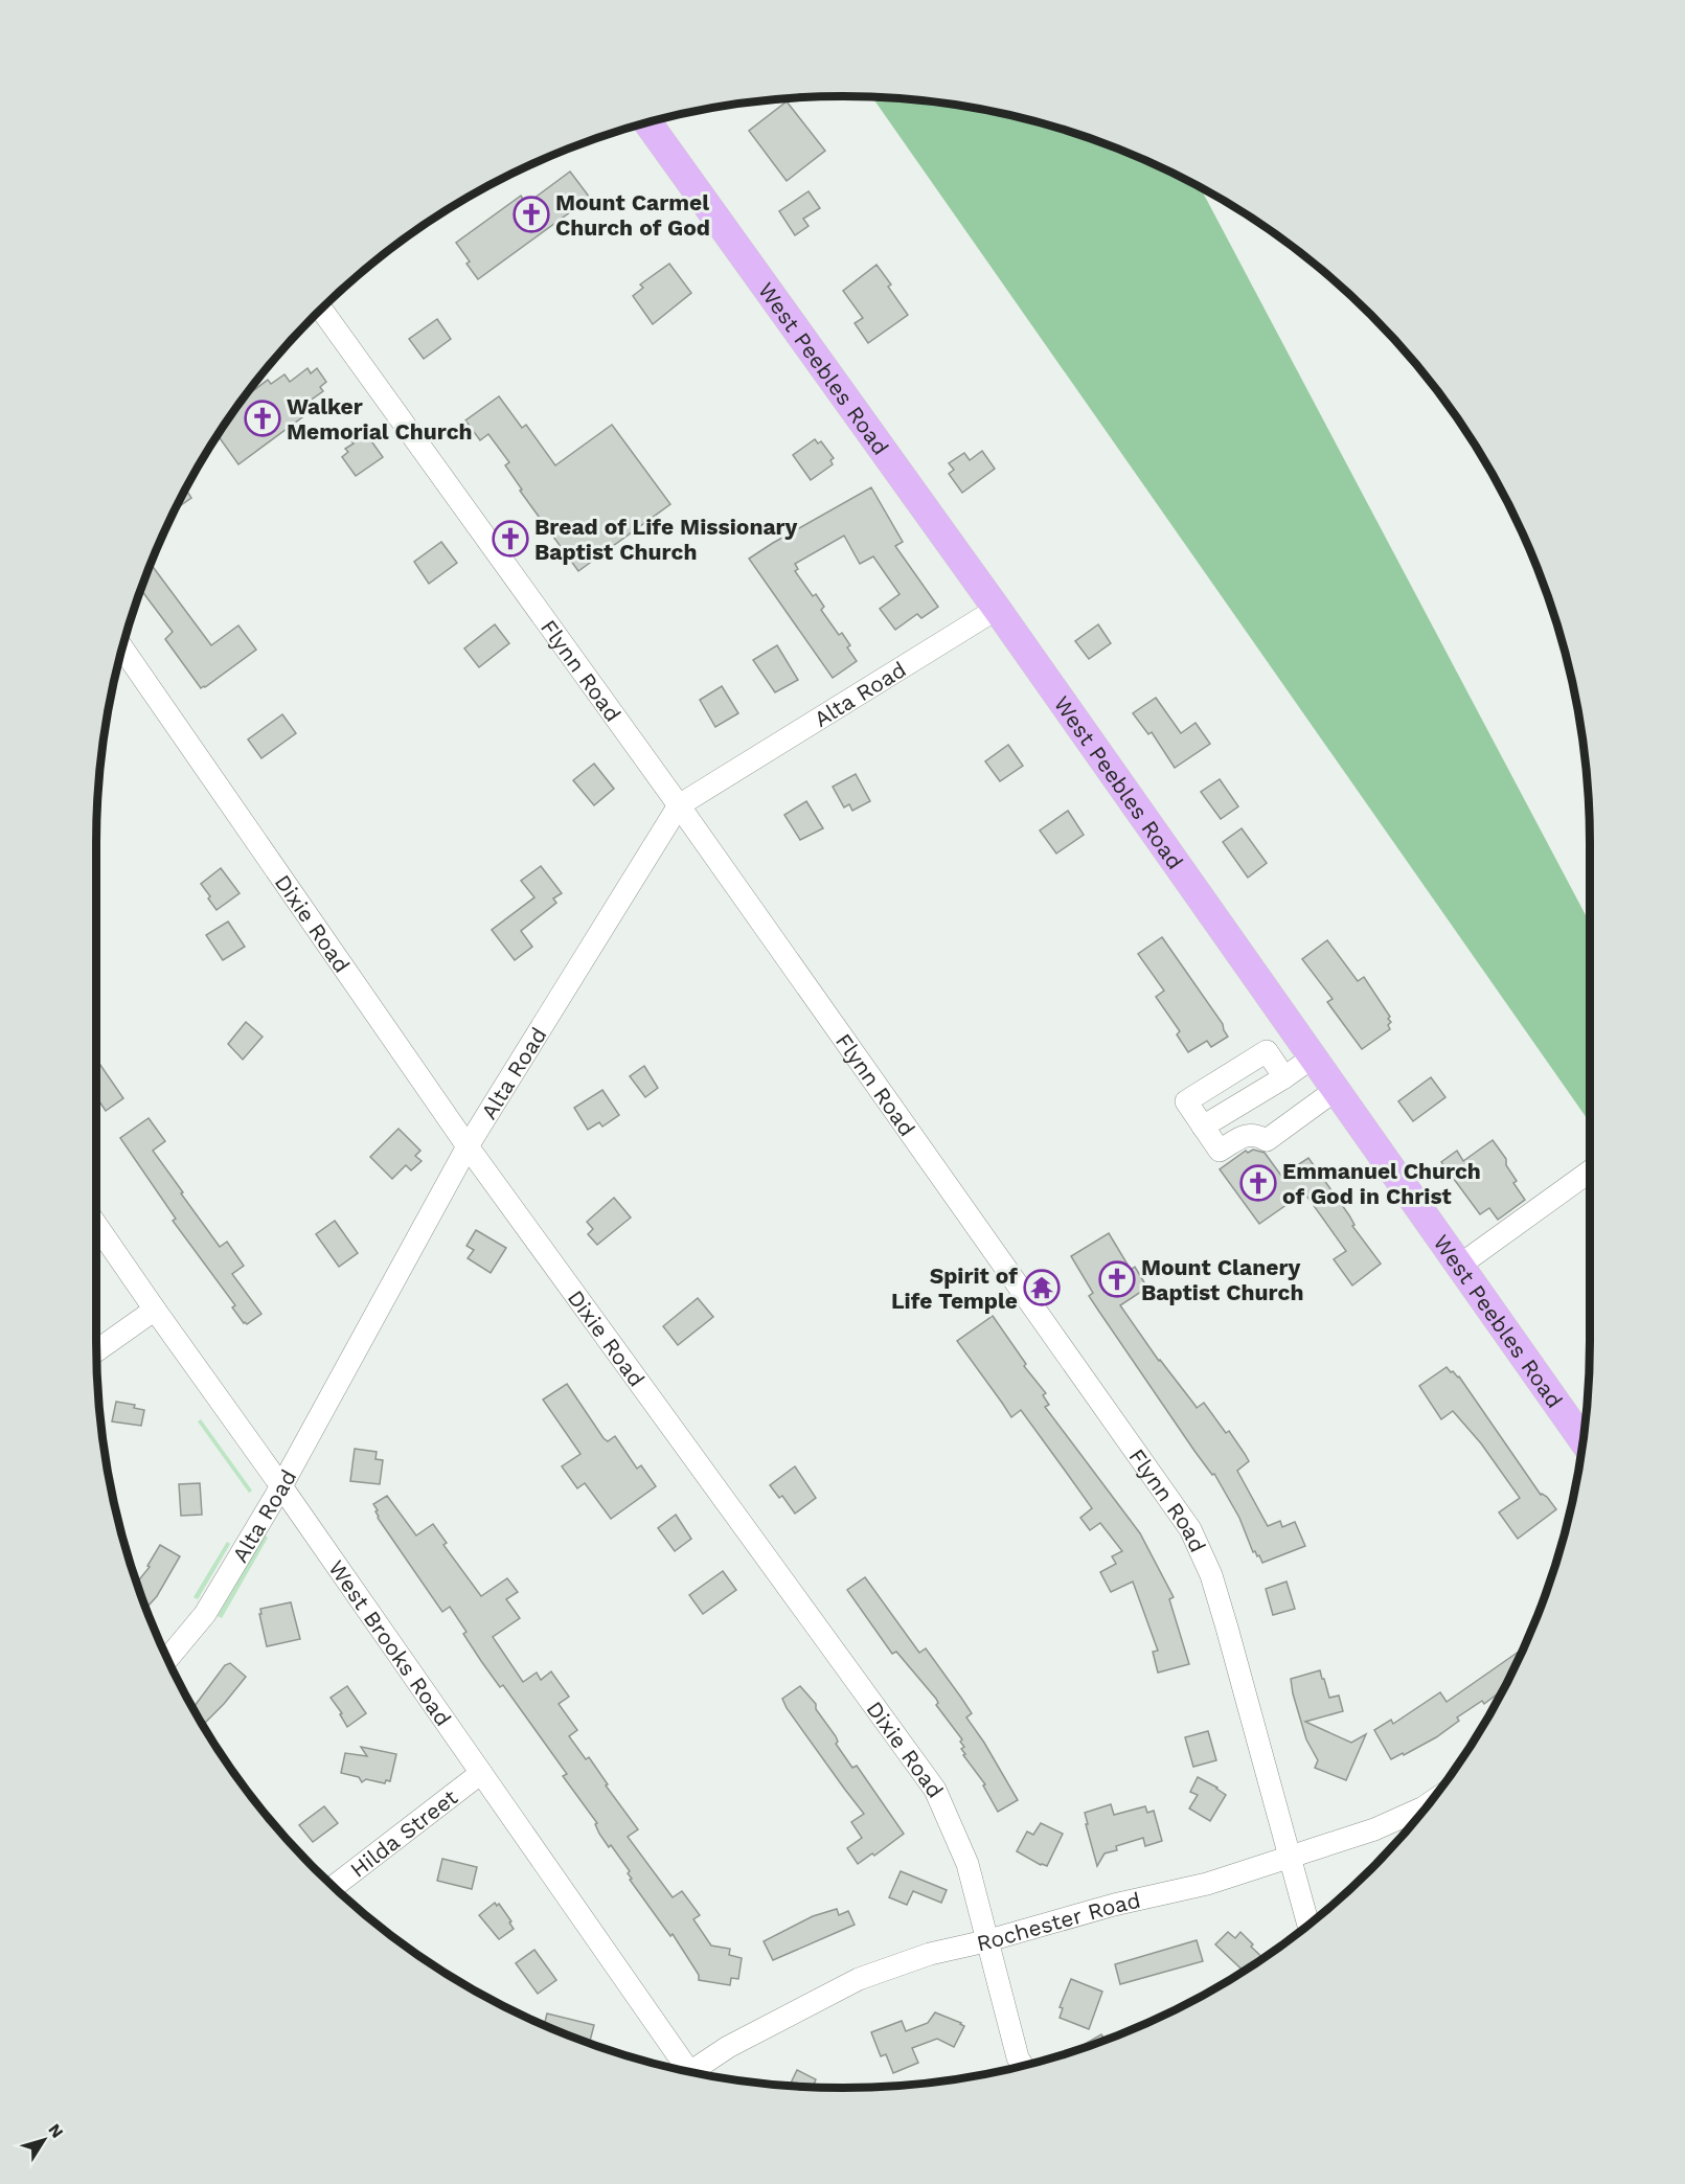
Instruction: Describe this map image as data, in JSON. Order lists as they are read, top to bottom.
{
  "streets": {
    "main road": ["West Peebles Road"],
    "street": [
      "Flynn Road",
      "Alta Road",
      "Dixie Road",
      "West Brooks Road",
      "Hilda Street",
      "Rochester Road"
    ]
  },
  "crossings": [
    ["West Peebles Road", "Alta Road"],
    ["Flynn Road", "Alta Road"],
    ["Flynn Road", "Rochester Road"],
    ["Alta Road", "Dixie Road"],
    ["Alta Road", "West Brooks Road"],
    ["Dixie Road", "Rochester Road"],
    ["West Brooks Road", "Hilda Street"]
  ],
  "places": {
    "church": [
      "Mount Carmel Church of God",
      "Walker Memorial Church",
      "Bread of Life Missionary Baptist Church",
      "Emmanuel Church of God in Christ",
      "Mount Clanery Baptist Church"
    ],
    "temple": ["Spirit of Life Temple"]
  },
  "north": "top right"
}
